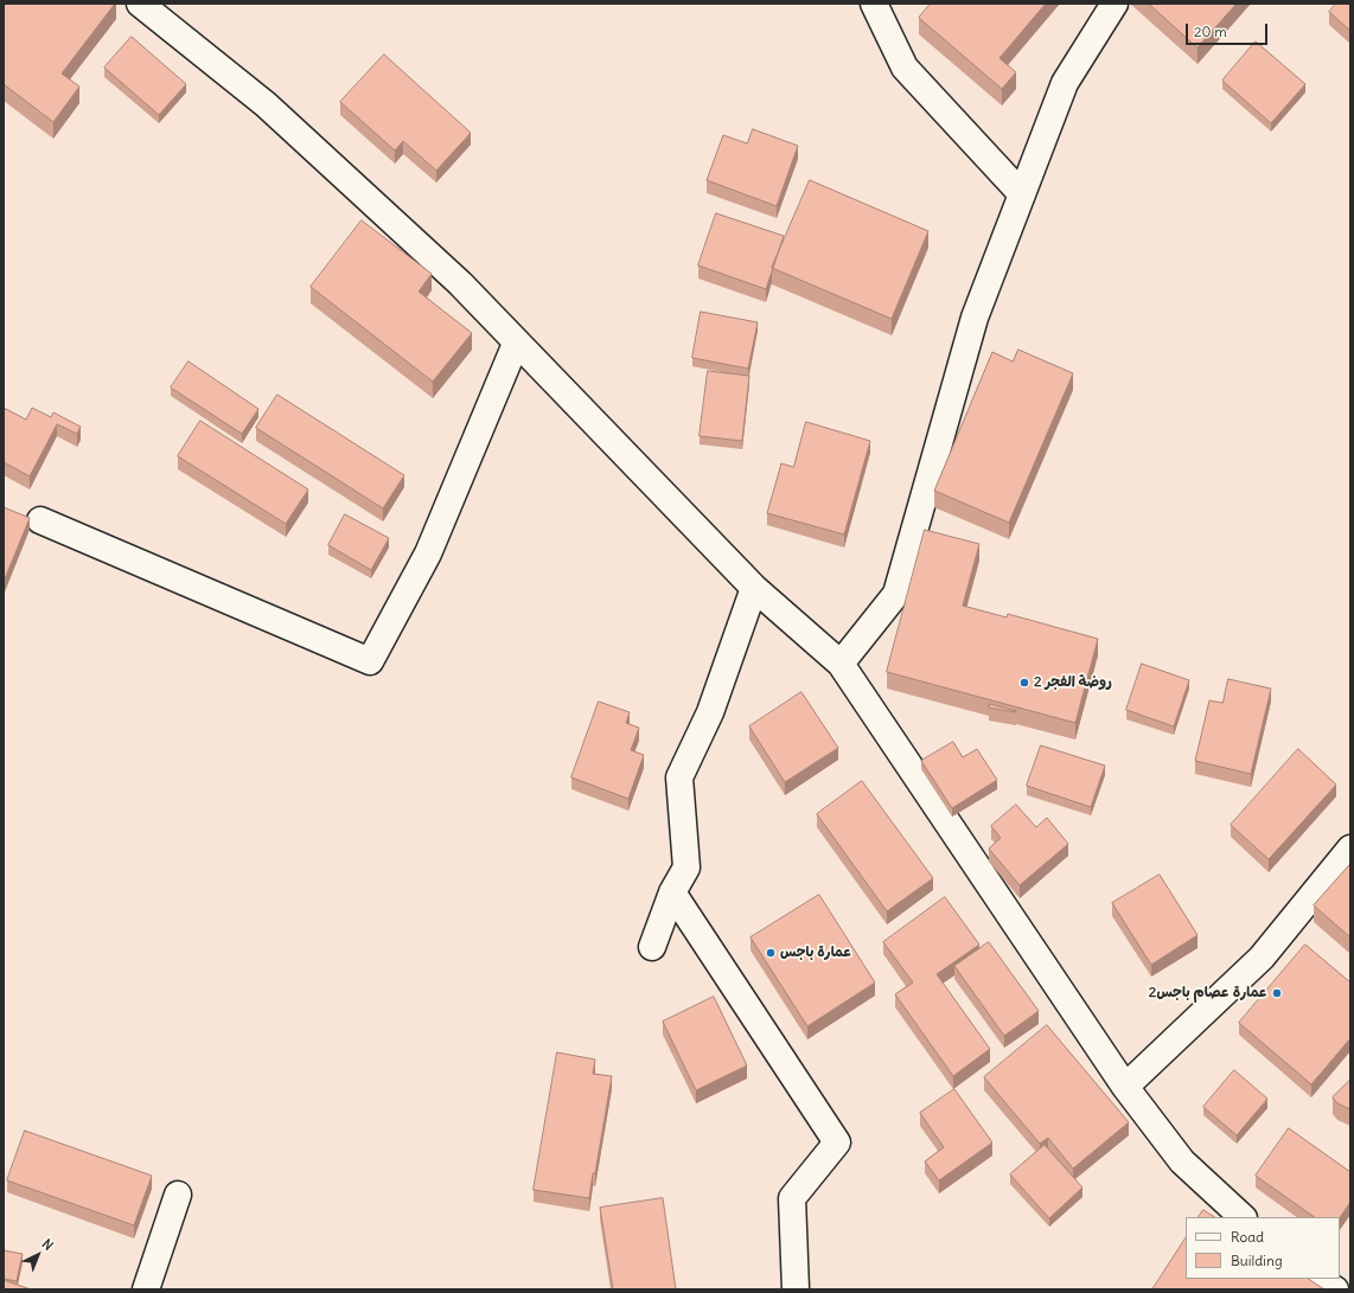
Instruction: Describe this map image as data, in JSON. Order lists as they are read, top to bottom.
{
  "places": ["روضة الفجر 2", "عمارة باجس", "عمارة عصام باجس2"],
  "legend": ["Road", "Building"],
  "scale_bar": "20 m",
  "north": "top right"
}
